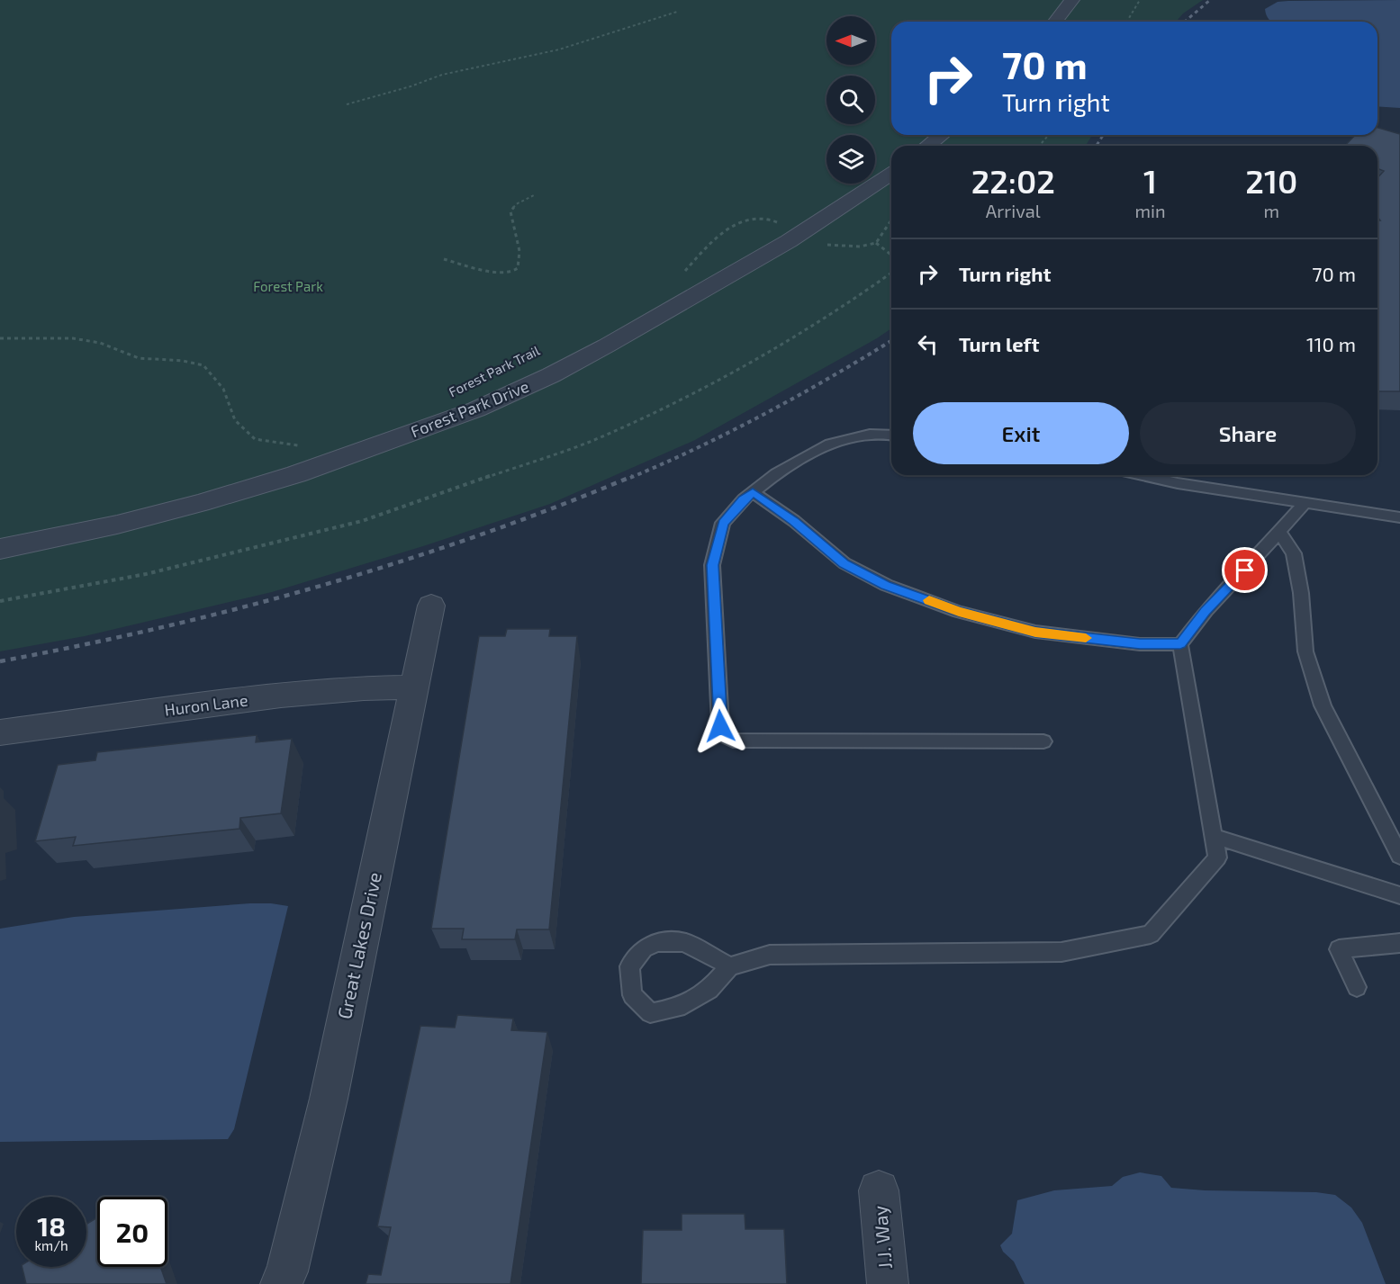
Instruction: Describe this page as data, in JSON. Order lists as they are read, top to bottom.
{
  "streets": {
    "street": [
      "Forest Park Drive",
      "Huron Lane",
      "Great Lakes Drive",
      "J.J. Way"
    ]
  },
  "crossings": [
    ["Huron Lane", "Great Lakes Drive"]
  ],
  "parks": ["Forest Park"],
  "north": "left",
  "page": {
    "turn": ["70 m", "Turn right"],
    "eta": [
      "22:02",
      "Arrival",
      "1",
      "min",
      "210",
      "m"
    ],
    "list": [
      {
        "name": "Turn right",
        "value": "70 m"
      },
      {
        "name": "Turn left",
        "value": "110 m"
      }
    ],
    "buttons": ["Exit", "Share"],
    "speed": "18 km/h",
    "limit": "20"
  }
}
